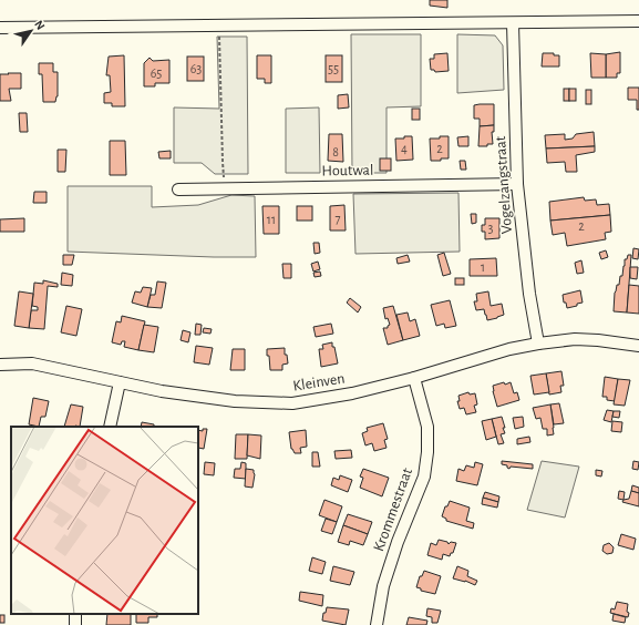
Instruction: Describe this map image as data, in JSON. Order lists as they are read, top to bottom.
{
  "streets": {
    "street": [
      "Houtwal",
      "Vogelzangstraat",
      "Kleinven",
      "Krommestraat"
    ]
  },
  "crossings": [
    ["Houtwal", "Vogelzangstraat"],
    ["Vogelzangstraat", "Kleinven"],
    ["Kleinven", "Krommestraat"]
  ],
  "house_numbers": [
    "63",
    "55",
    "65",
    "4",
    "2",
    "8",
    "7",
    "11",
    "2",
    "3",
    "1"
  ],
  "north": "top right"
}
